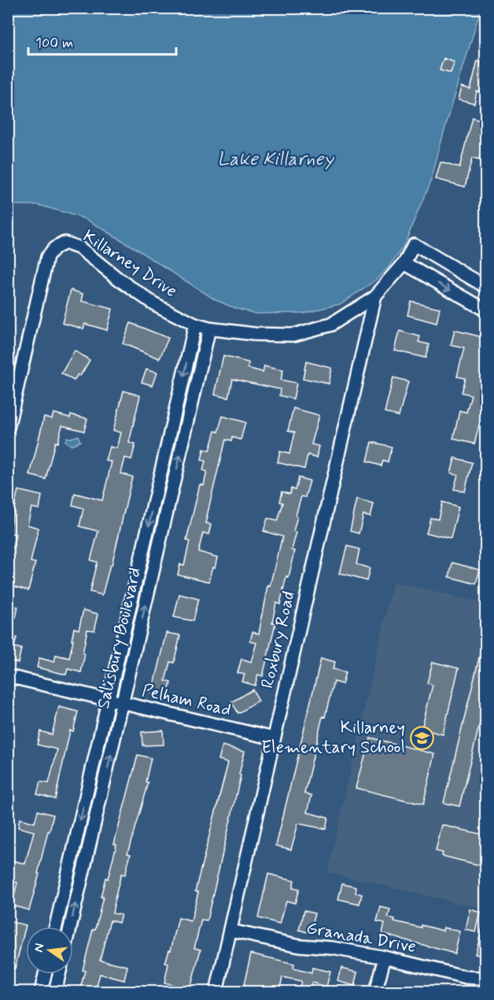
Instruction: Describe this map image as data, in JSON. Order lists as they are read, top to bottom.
{
  "streets": {
    "street": [
      "Killarney Drive",
      "Salisbury Boulevard",
      "Roxbury Road",
      "Pelham Road",
      "Granada Drive"
    ]
  },
  "crossings": [
    ["Killarney Drive", "Salisbury Boulevard"],
    ["Killarney Drive", "Roxbury Road"],
    ["Salisbury Boulevard", "Pelham Road"],
    ["Roxbury Road", "Pelham Road"],
    ["Roxbury Road", "Granada Drive"]
  ],
  "water": ["Lake Killarney"],
  "places": {
    "school or university": ["Killarney Elementary School"]
  },
  "scale_bar": "100 m",
  "north": "left"
}
